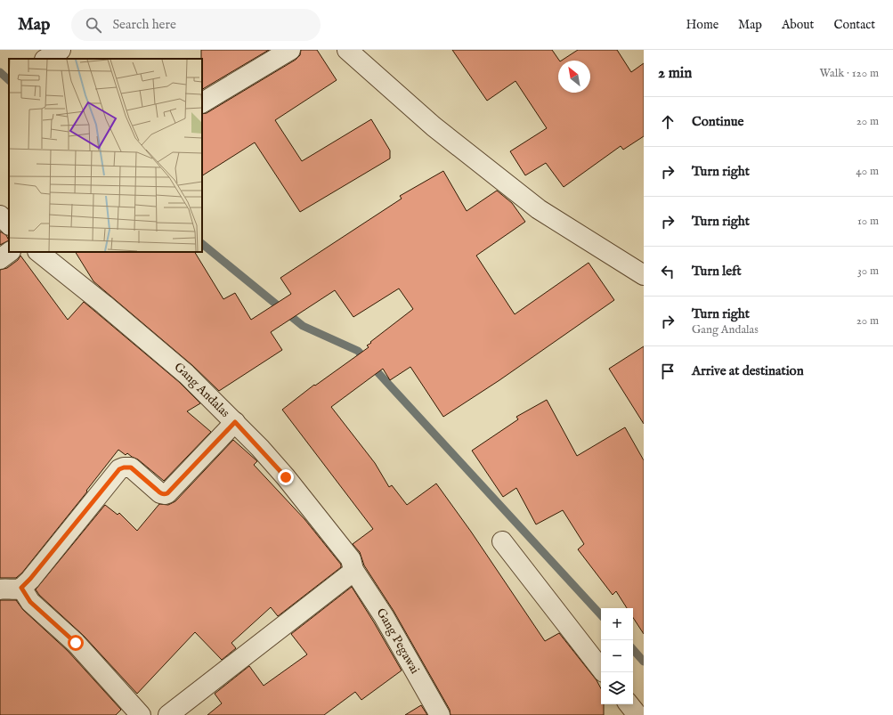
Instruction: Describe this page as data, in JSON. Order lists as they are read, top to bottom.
{
  "streets": {
    "street": ["Gang Andalas", "Gang Pegawai"]
  },
  "crossings": [
    ["Gang Andalas", "Gang Pegawai"]
  ],
  "north": "top left",
  "page": {
    "header": "Map",
    "search": "Search here",
    "nav": [
      "Home",
      "Map",
      "About",
      "Contact"
    ],
    "heading": ["2 min", "Walk · 120 m"],
    "list": [
      ["Continue", "20 m"],
      ["Turn right", "40 m"],
      ["Turn right", "10 m"],
      ["Turn left", "30 m"],
      ["Turn right", "Gang Andalas", "20 m"],
      "Arrive at destination"
    ],
    "map_buttons": ["+", "−"]
  }
}
